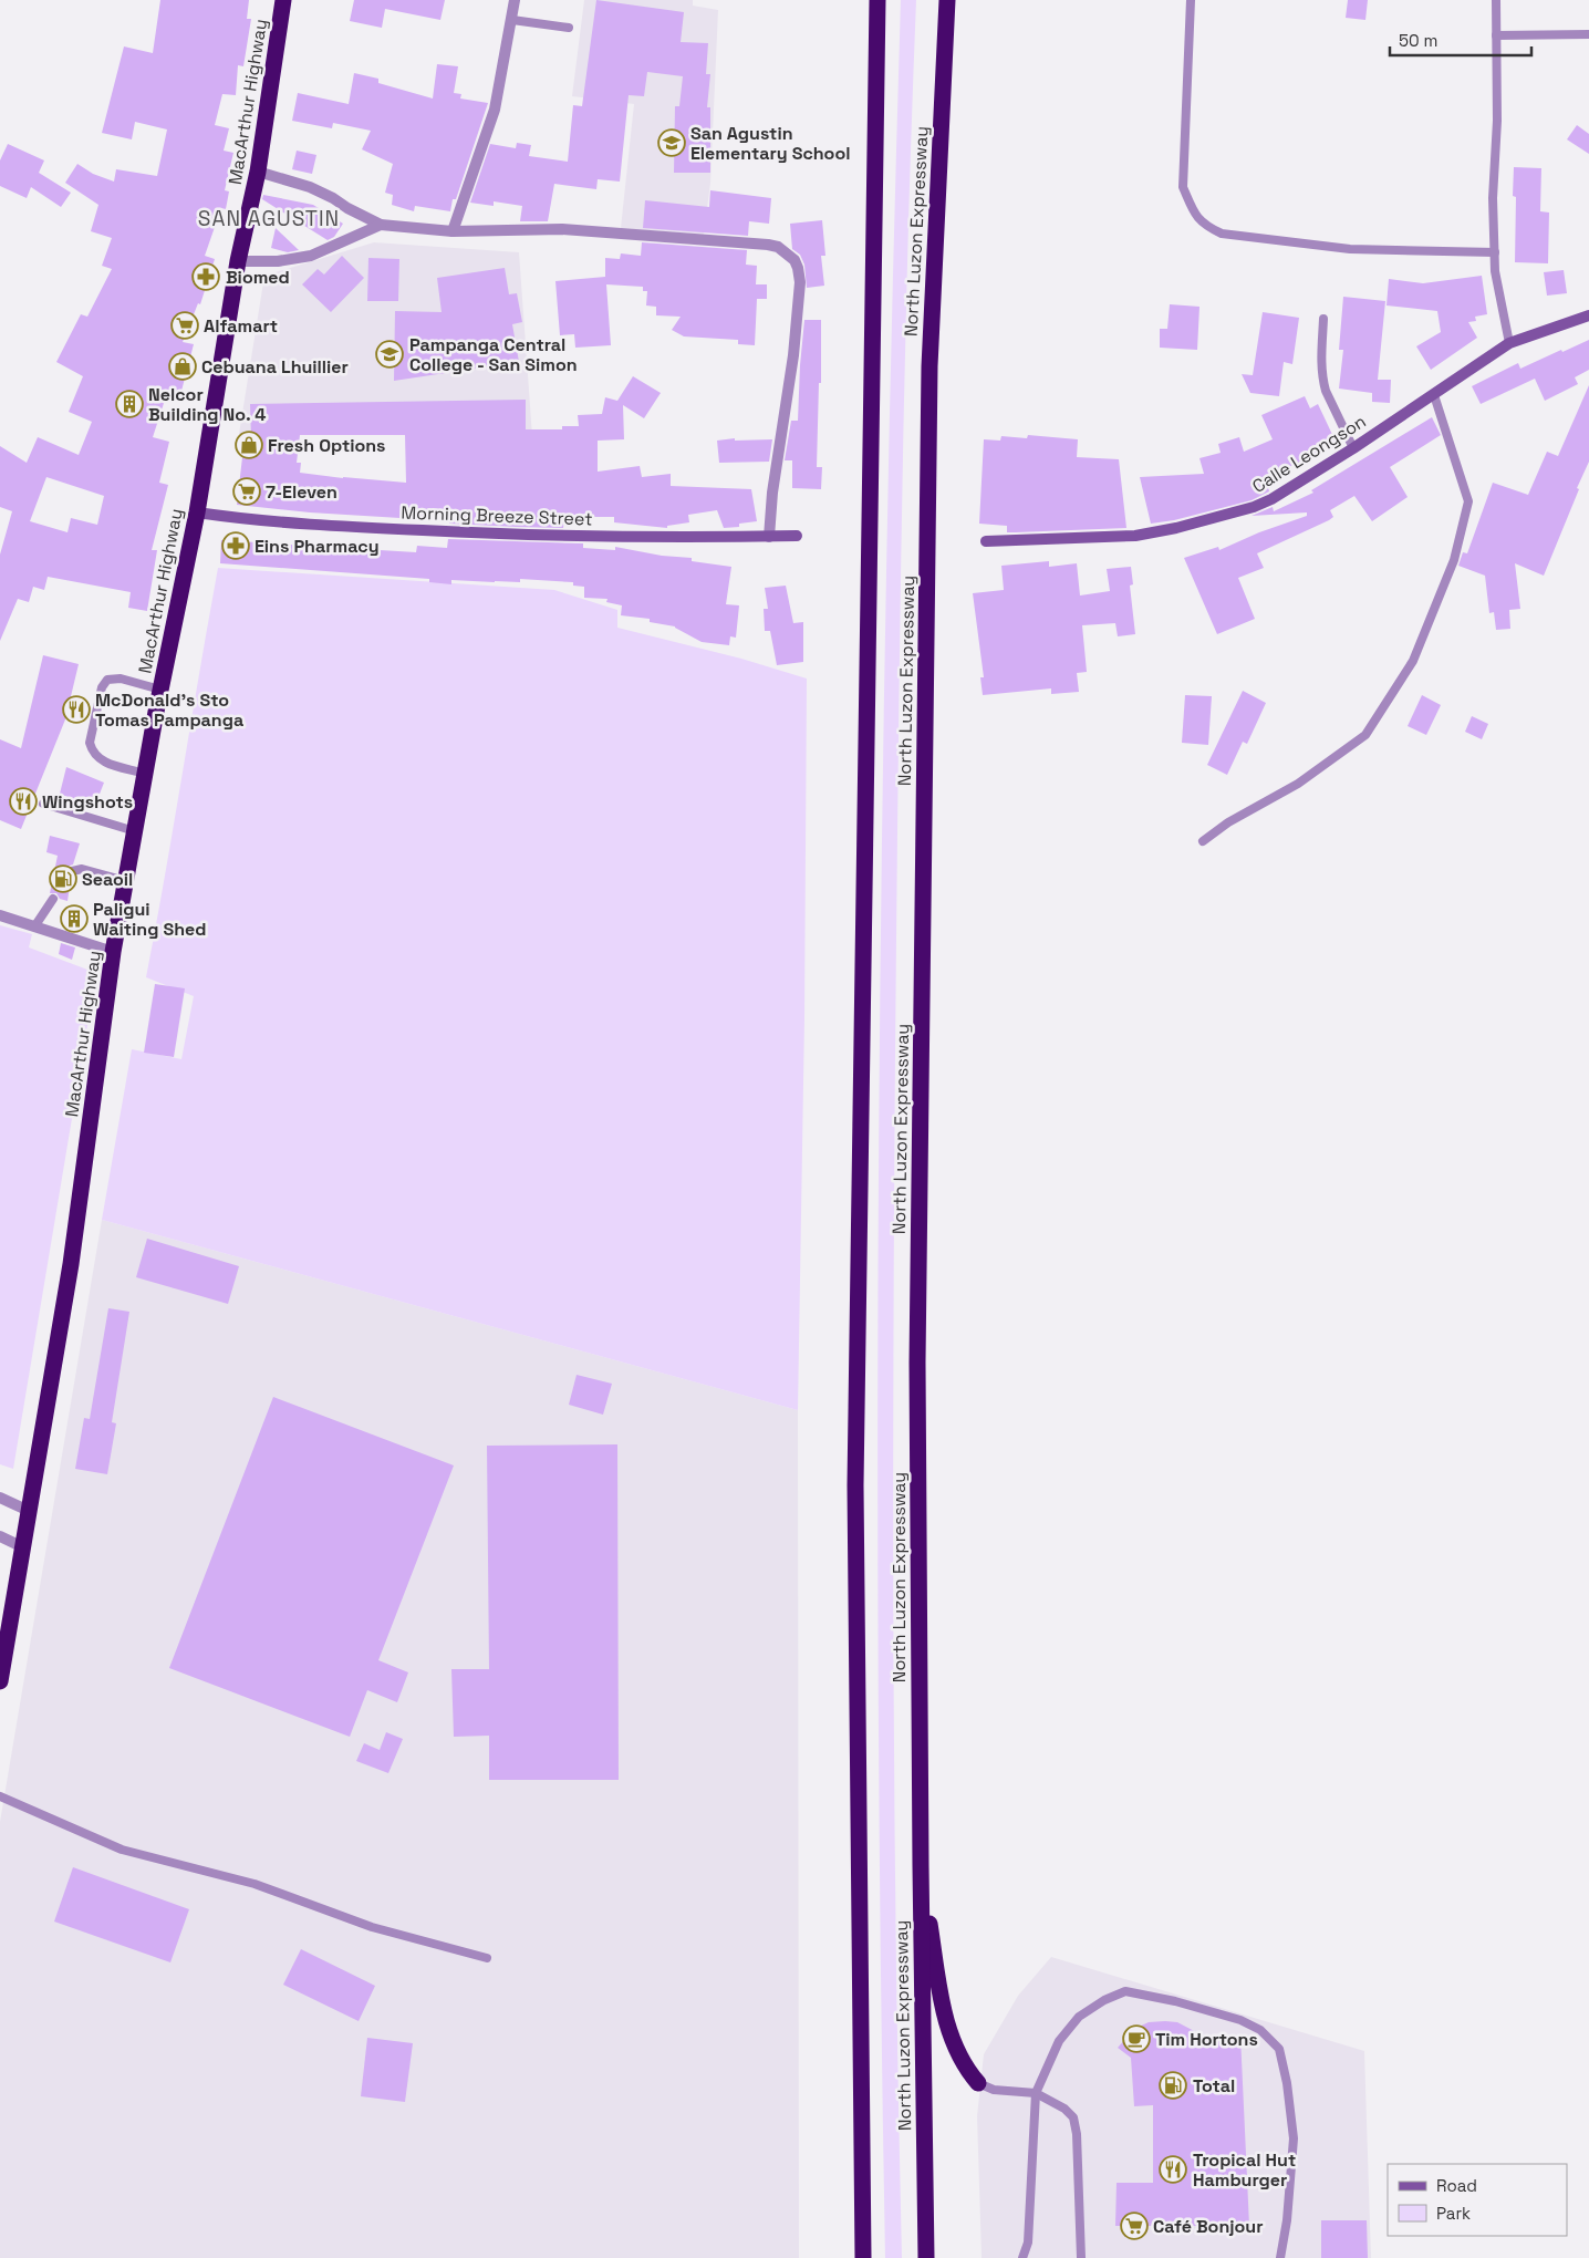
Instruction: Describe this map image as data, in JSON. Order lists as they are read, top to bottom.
{
  "streets": {
    "highway": ["MacArthur Highway", "North Luzon Expressway"],
    "main road": ["Calle Leongson", "Morning Breeze Street"]
  },
  "crossings": [
    ["MacArthur Highway", "Morning Breeze Street"]
  ],
  "districts": ["SAN AGUSTIN"],
  "places": {
    "school or university": ["San Agustin Elementary School", "Pampanga Central College - San Simon"],
    "pharmacy": ["Biomed", "Eins Pharmacy"],
    "supermarket": ["Alfamart", "7-Eleven", "Café Bonjour"],
    "shop": ["Cebuana Lhuillier", "Fresh Options"],
    "building": ["Nelcor Building No. 4", "Paligui Waiting Shed"],
    "restaurant": ["McDonald's Sto Tomas Pampanga", "Wingshots", "Tropical Hut Hamburger"],
    "fuel station": ["Seaoil", "Total"],
    "cafe": ["Tim Hortons"]
  },
  "legend": ["Road", "Park"],
  "scale_bar": "50 m"
}
